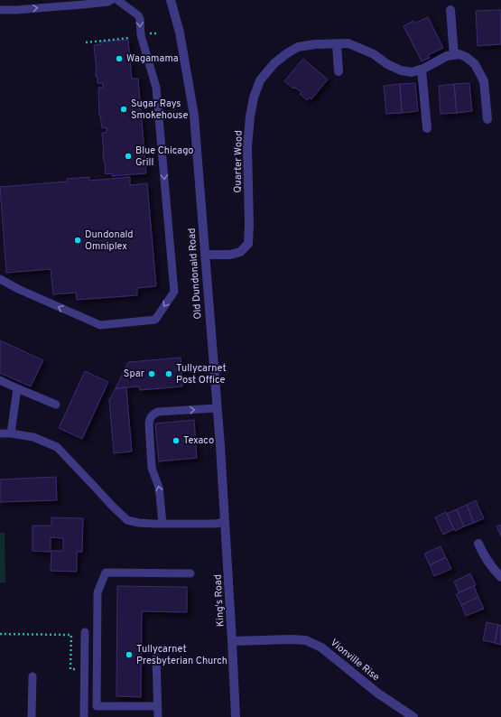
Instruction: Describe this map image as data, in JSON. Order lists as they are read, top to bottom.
{
  "streets": {
    "street": [
      "Quarter Wood",
      "Old Dundonald Road",
      "King's Road",
      "Vionville Rise"
    ]
  },
  "crossings": [
    ["Quarter Wood", "Old Dundonald Road"],
    ["Old Dundonald Road", "King's Road"],
    ["King's Road", "Vionville Rise"]
  ],
  "places": [
    "Wagamama",
    "Sugar Rays Smokehouse",
    "Blue Chicago Grill",
    "Dundonald Omniplex",
    "Spar",
    "Tullycarnet Post Office",
    "Texaco",
    "Tullycarnet Presbyterian Church"
  ]
}
